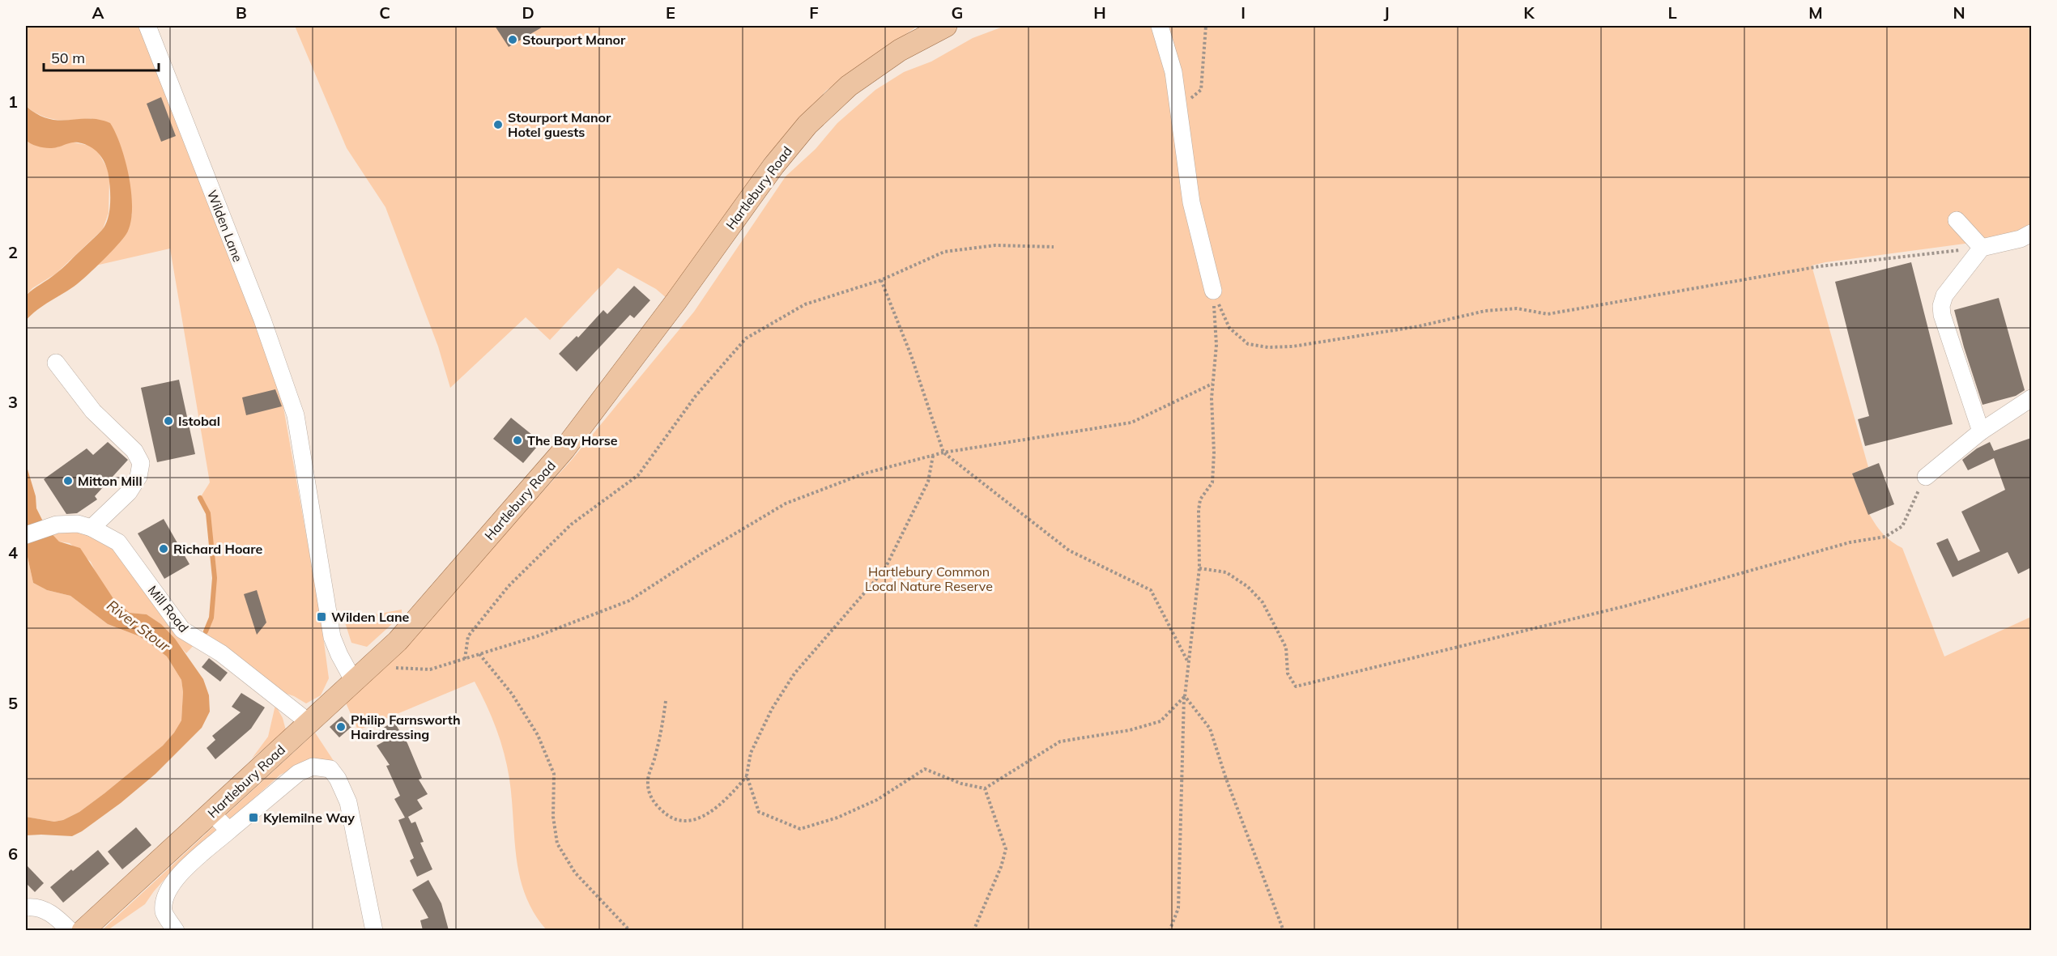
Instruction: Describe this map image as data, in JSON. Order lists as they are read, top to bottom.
{
  "streets": {
    "main road": ["Hartlebury Road"],
    "street": ["Wilden Lane", "Mill Road"]
  },
  "crossings": [
    ["Hartlebury Road", "Wilden Lane"],
    ["Hartlebury Road", "Mill Road"]
  ],
  "water": ["River Stour"],
  "parks": ["Hartlebury Common Local Nature Reserve"],
  "places": {
    "other": [
      "Stourport Manor",
      "Stourport Manor Hotel guests",
      "Istobal",
      "The Bay Horse",
      "Mitton Mill",
      "Richard Hoare",
      "Philip Farnsworth Hairdressing"
    ],
    "transit": ["Wilden Lane", "Kylemilne Way"]
  },
  "scale_bar": "50 m",
  "grid": {
    "columns": [
      "A",
      "B",
      "C",
      "D",
      "E",
      "F",
      "G",
      "H",
      "I",
      "J",
      "K",
      "L",
      "M",
      "N"
    ],
    "rows": [
      "1",
      "2",
      "3",
      "4",
      "5",
      "6"
    ]
  }
}
